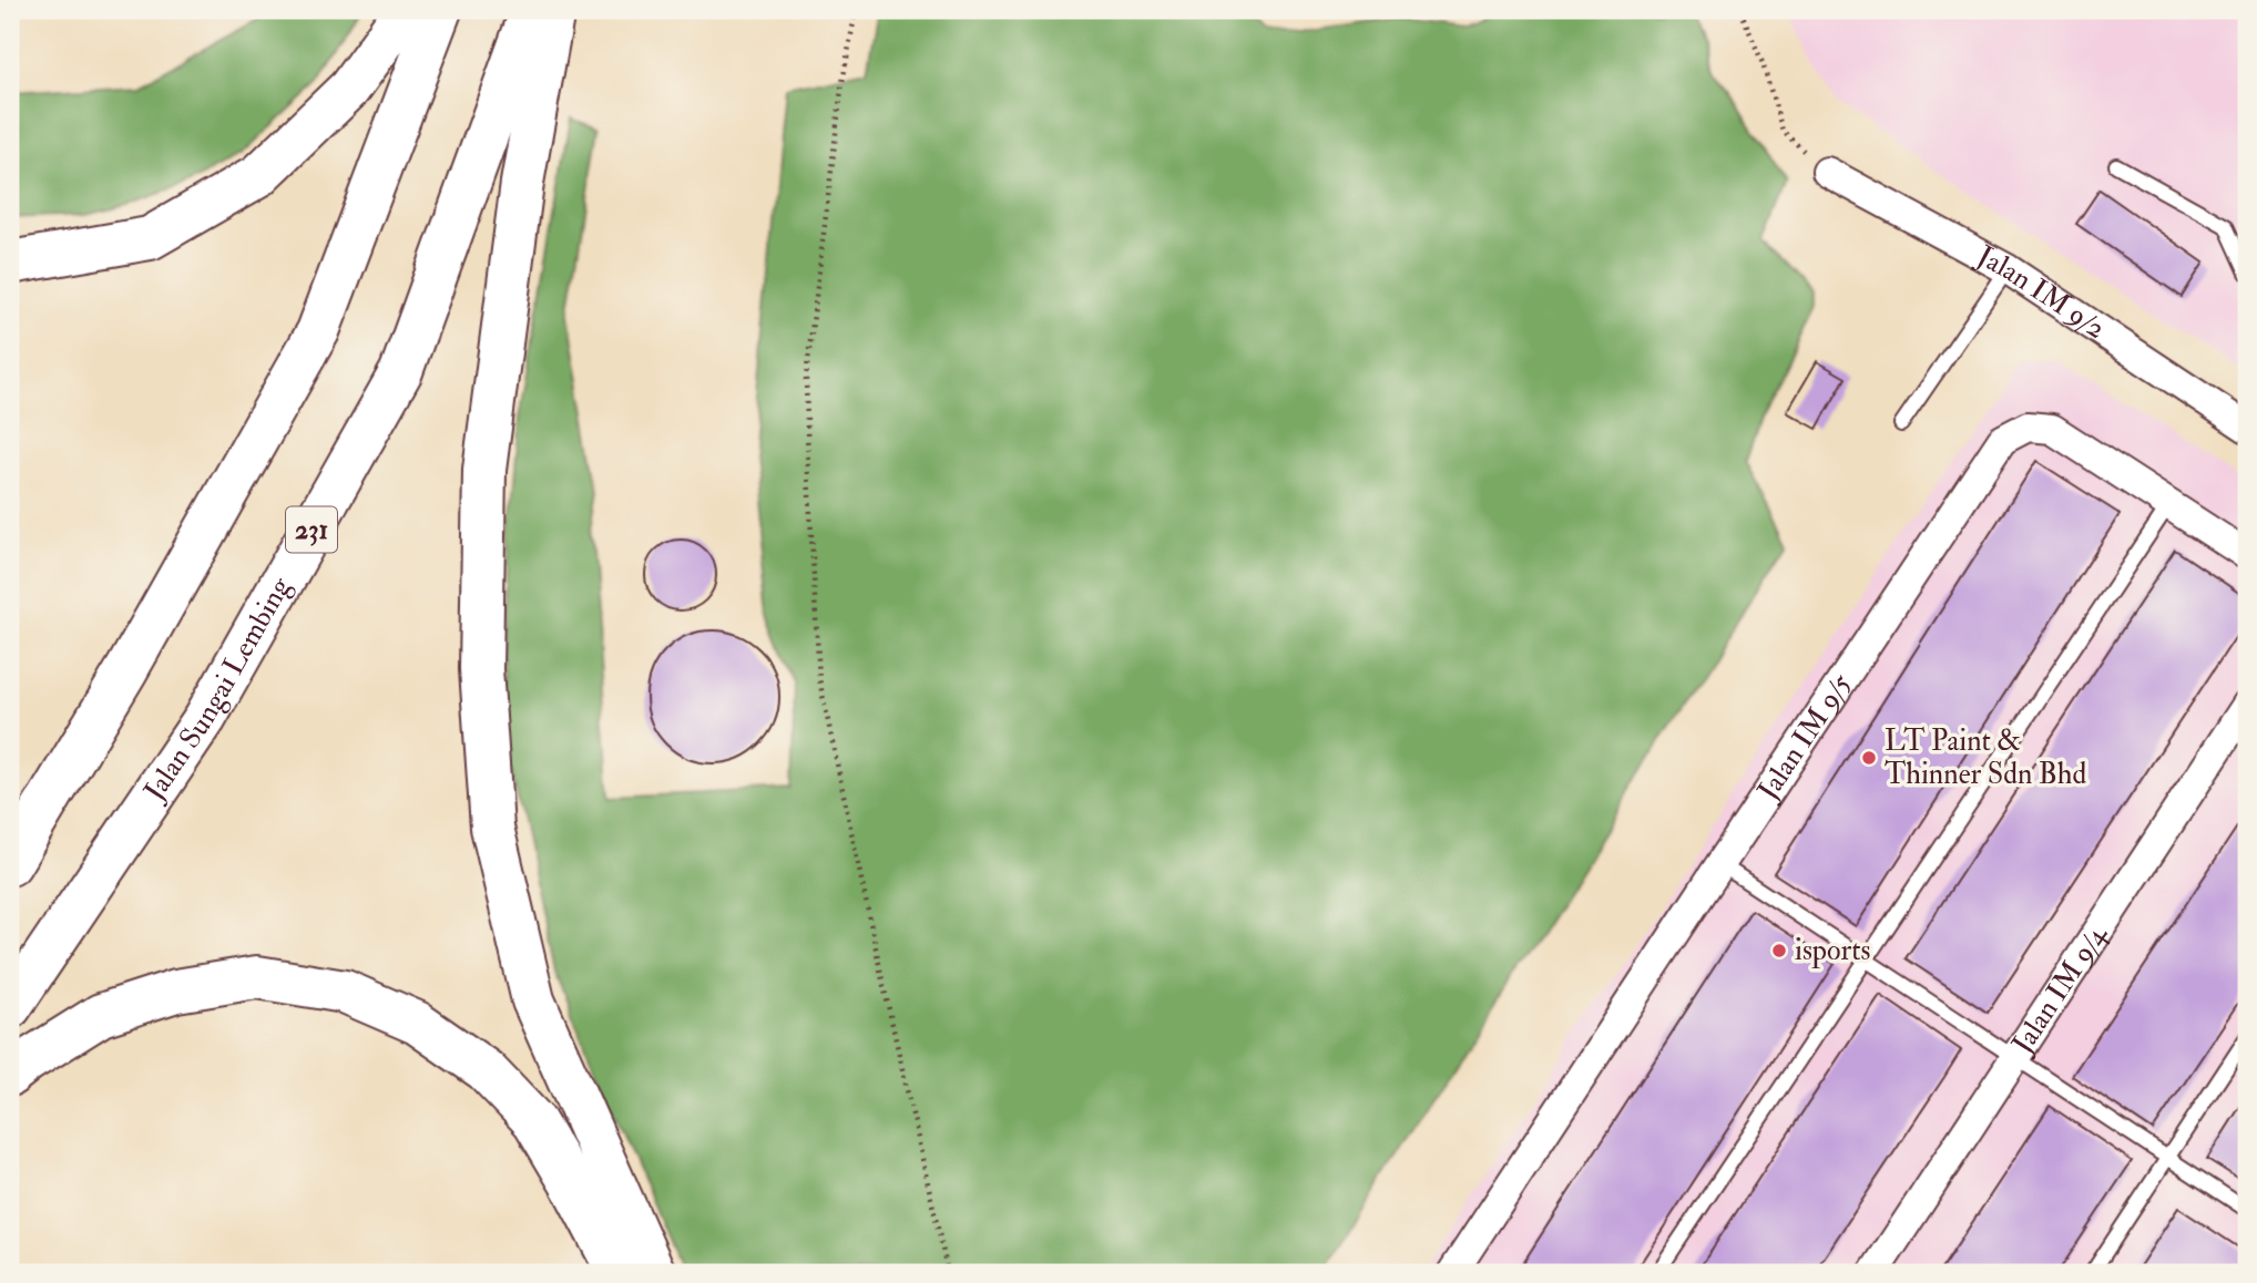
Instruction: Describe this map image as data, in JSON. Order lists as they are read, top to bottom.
{
  "streets": {
    "main road": ["231", "Jalan Sungai Lembing"],
    "street": ["Jalan IM 9/2", "Jalan IM 9/5", "Jalan IM 9/4"]
  },
  "places": ["LT Paint & Thinner Sdn Bhd", "isports"]
}
